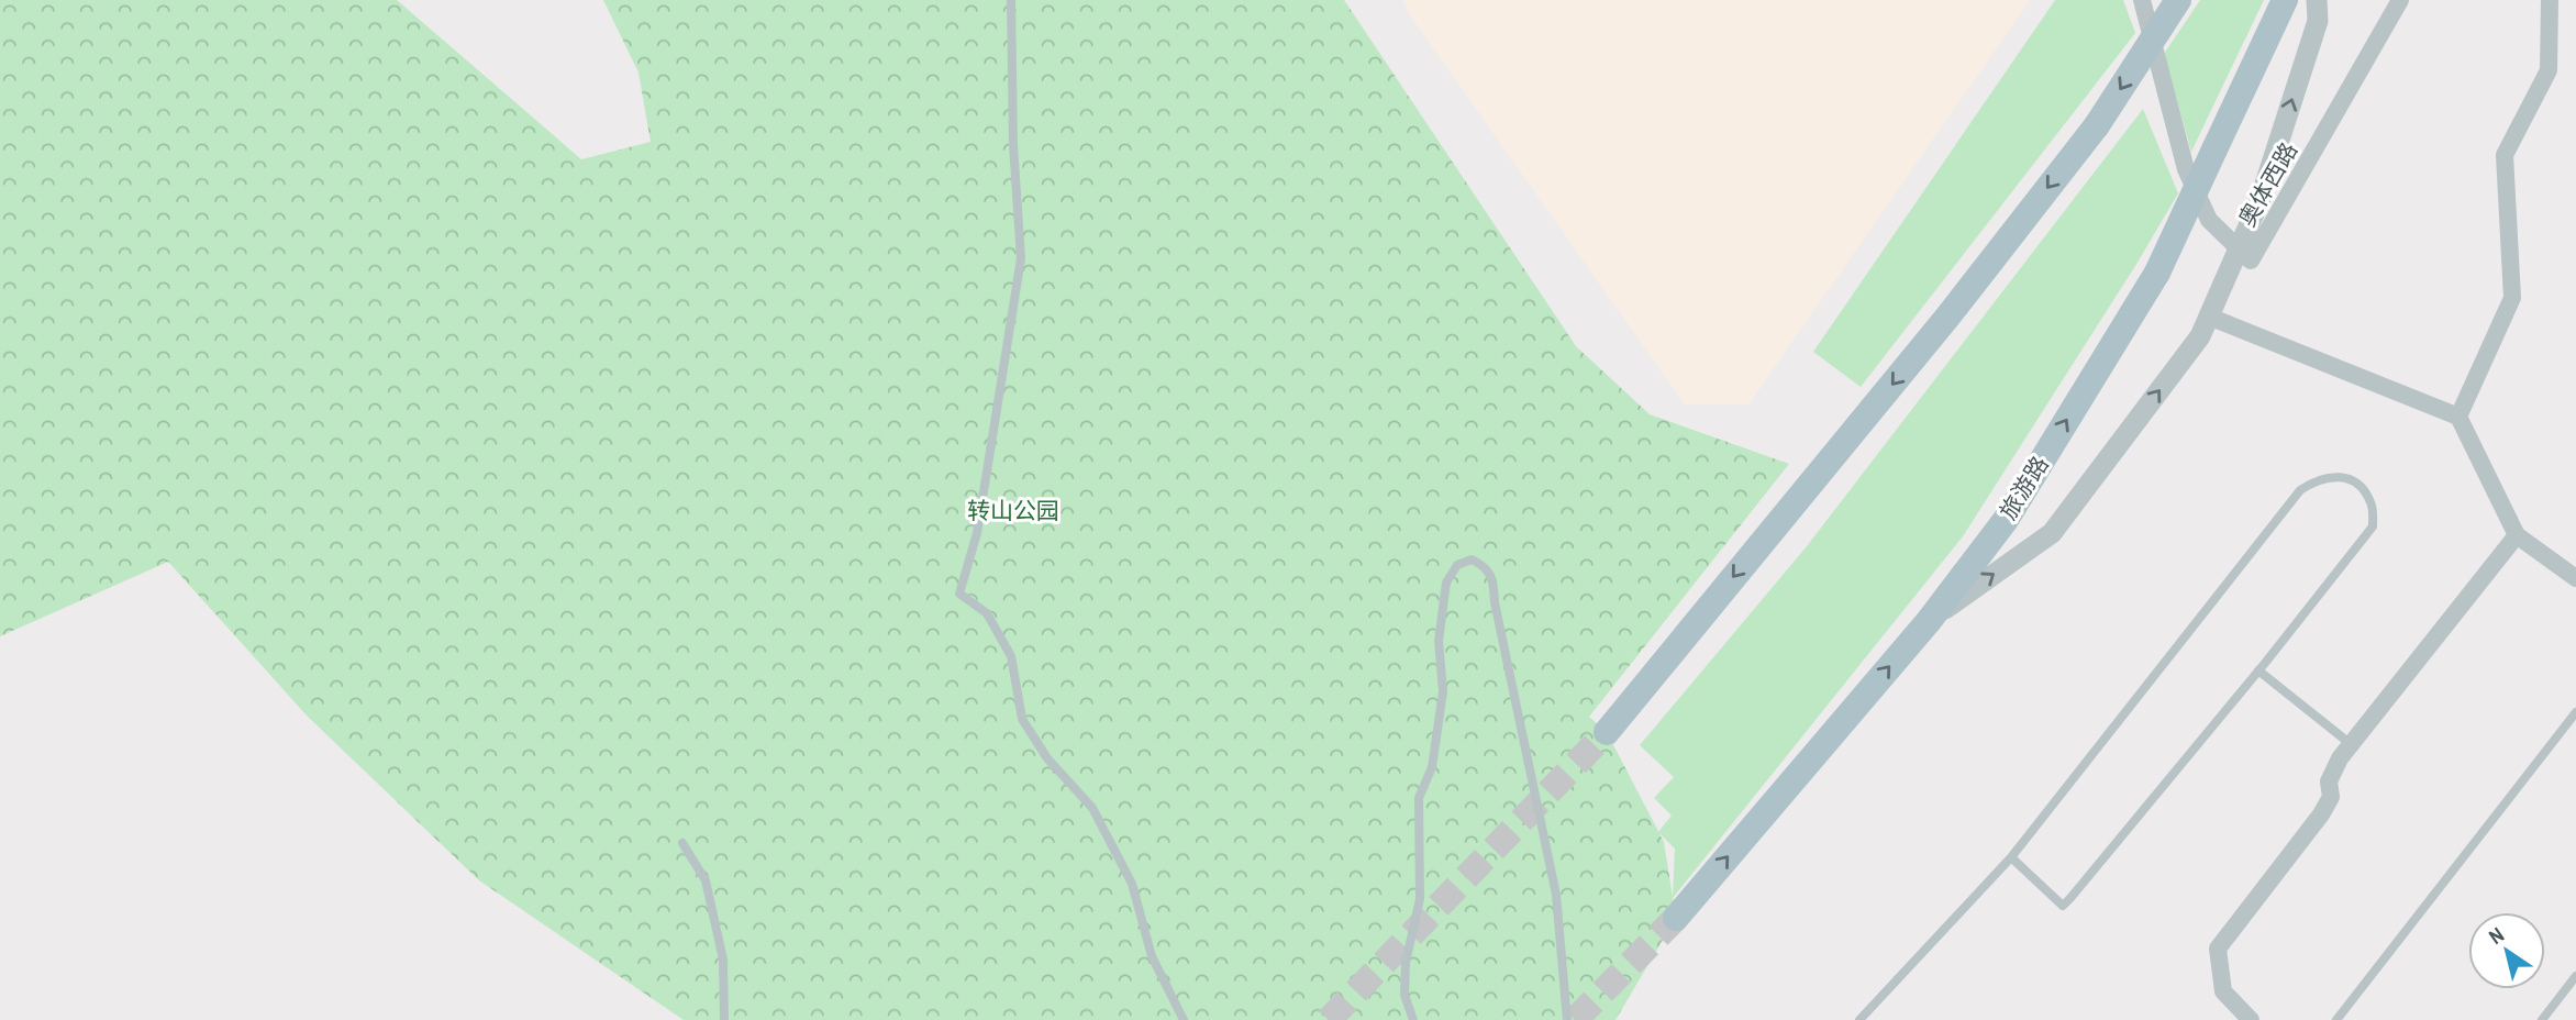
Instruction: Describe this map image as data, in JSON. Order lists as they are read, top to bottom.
{
  "streets": {
    "main road": ["旅游路"],
    "street": ["奥体西路"]
  },
  "parks": ["转山公园"],
  "north": "top left"
}
